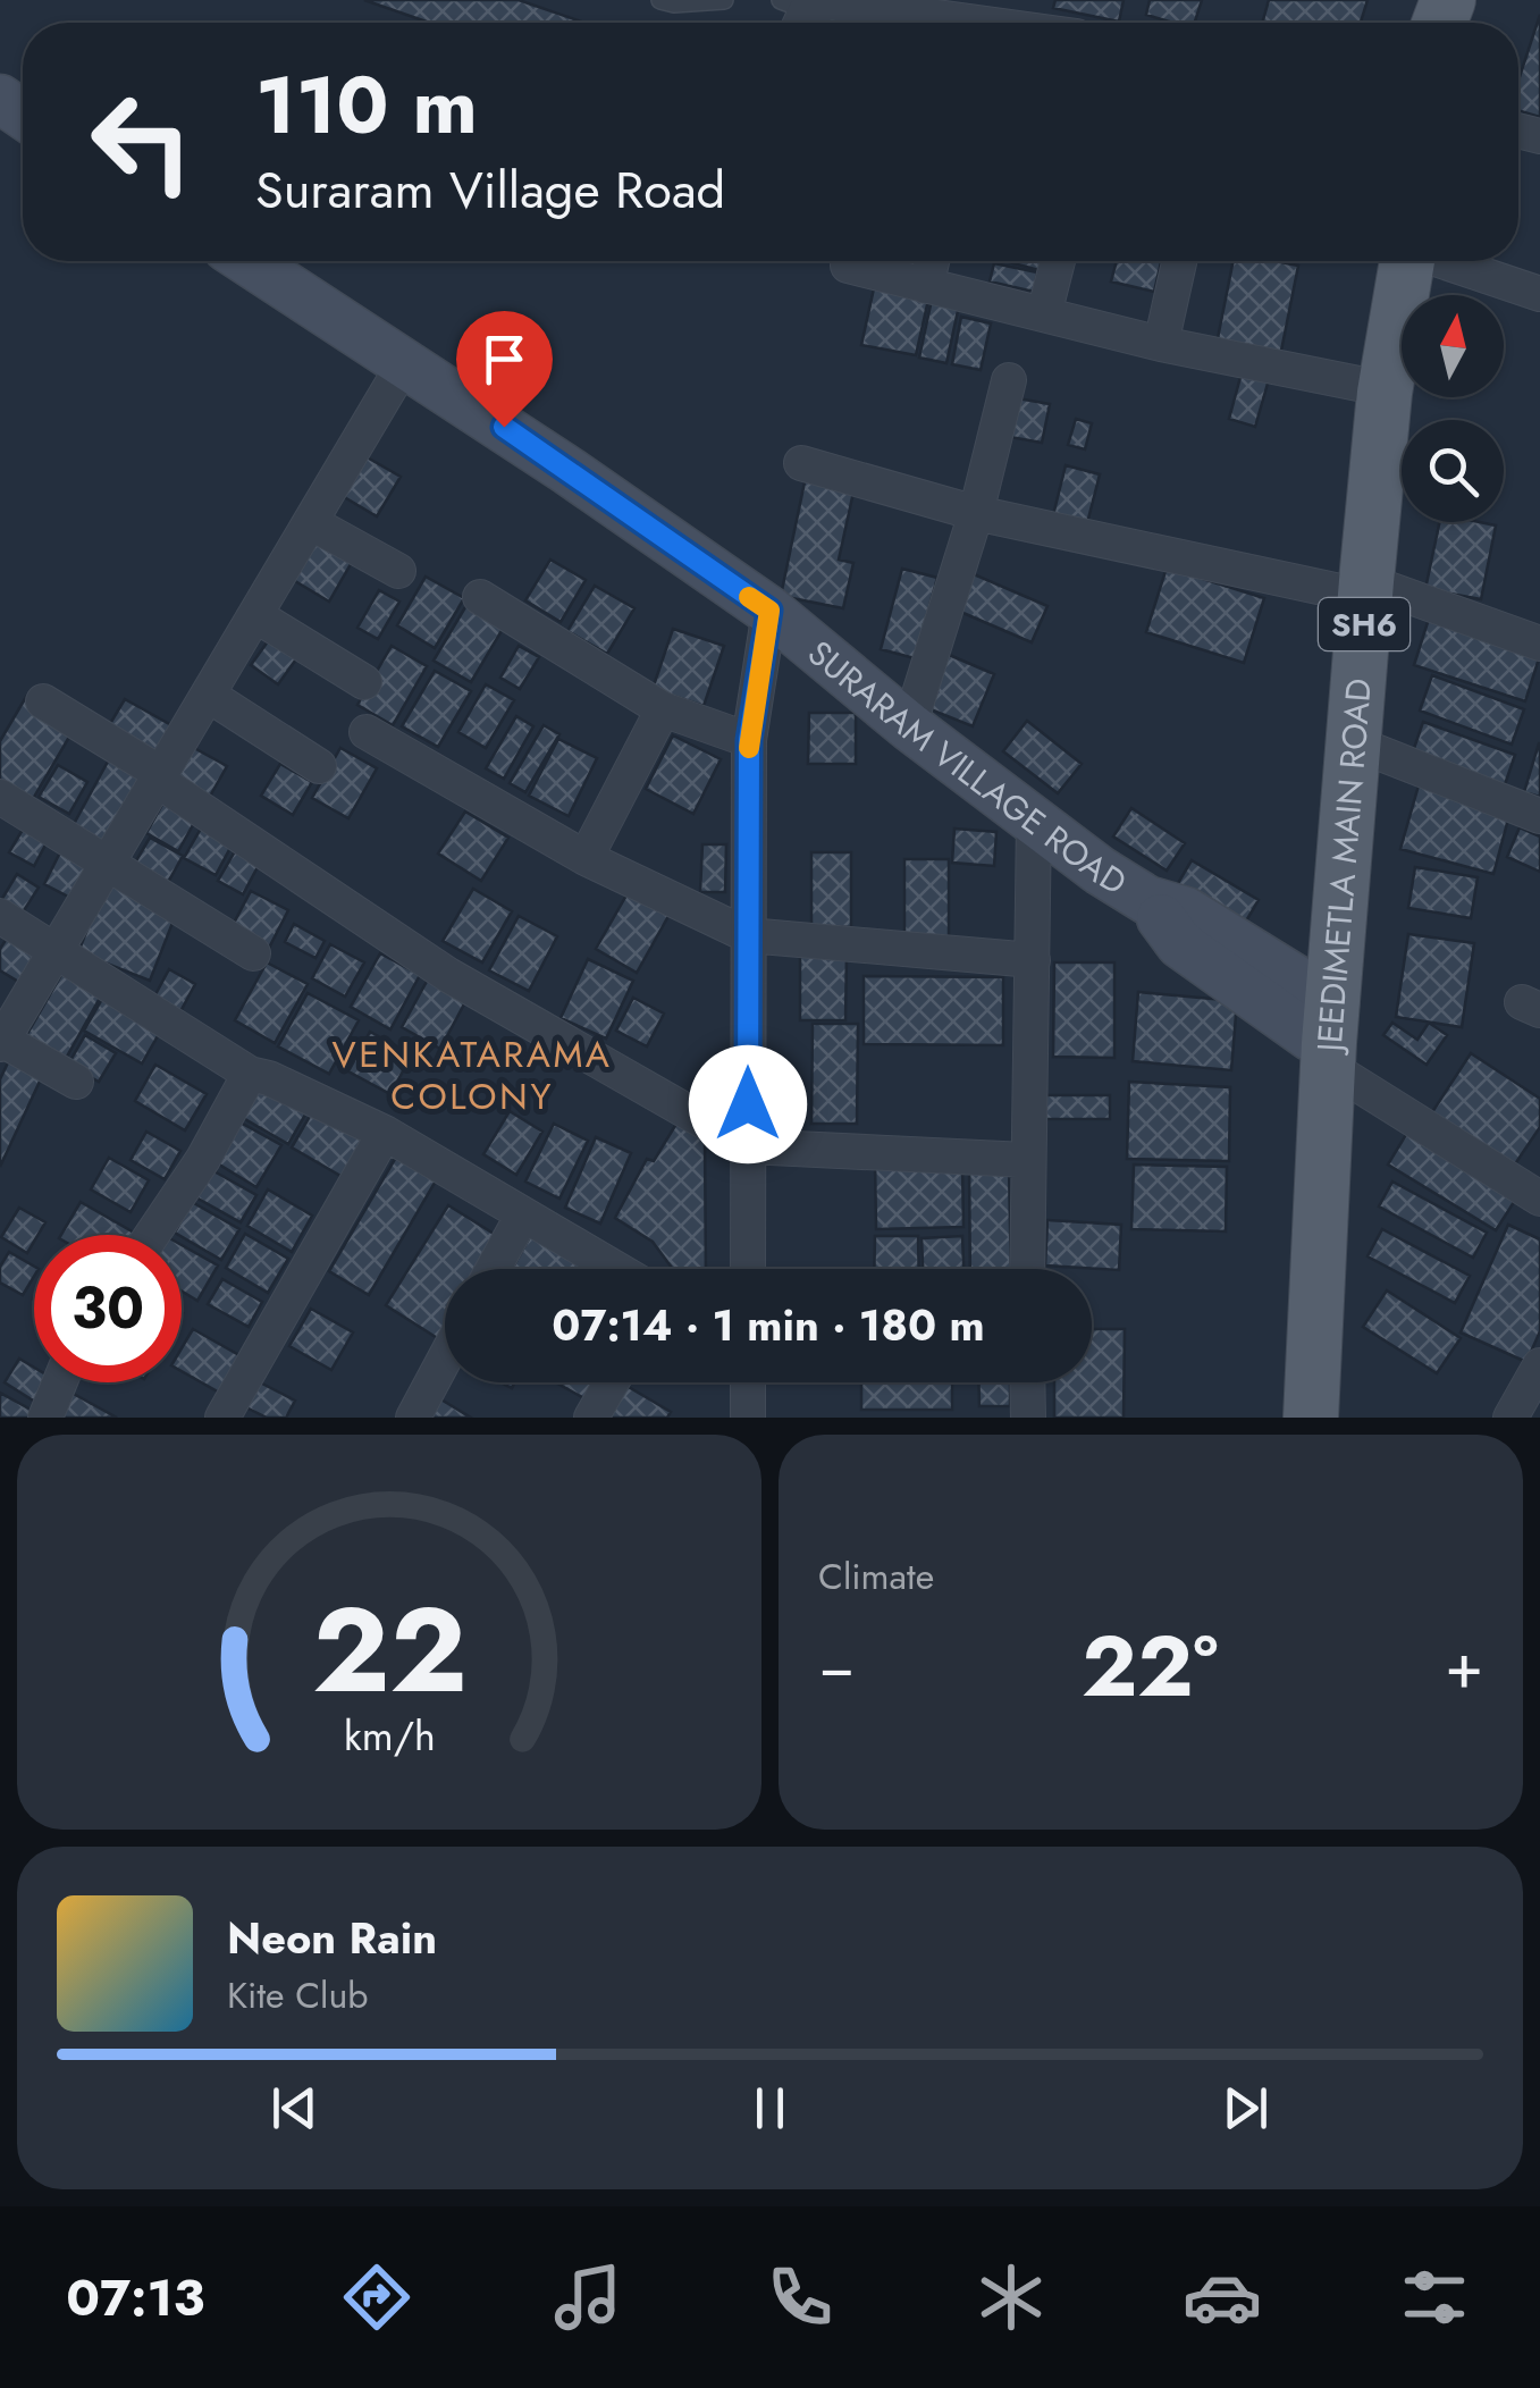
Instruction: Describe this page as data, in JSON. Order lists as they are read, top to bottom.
{
  "streets": {
    "main road": ["SH6", "SURARAM VILLAGE ROAD", "JEEDIMETLA MAIN ROAD"]
  },
  "crossings": [
    ["SURARAM VILLAGE ROAD", "JEEDIMETLA MAIN ROAD"]
  ],
  "districts": ["VENKATARAMA COLONY"],
  "north": "top",
  "page": {
    "turn": ["110 m", "Suraram Village Road"],
    "limit": "30",
    "trip": "07:14 · 1 min · 180 m",
    "tile": "Climate",
    "heat": ["−", "22°", "+"],
    "song": ["Neon Rain", "Kite Club"],
    "tabs": "07:13",
    "gauge": ["22", "km/h"]
  }
}
